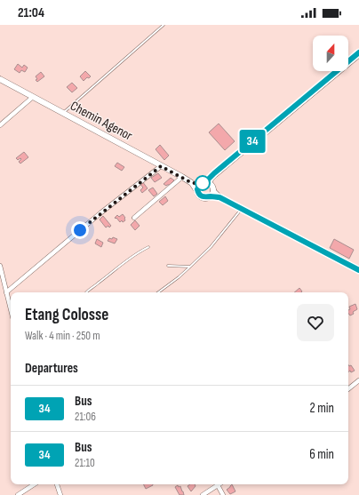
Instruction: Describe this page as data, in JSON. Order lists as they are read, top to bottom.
{
  "streets": {
    "main road": ["Chemin Agenor"]
  },
  "lines": ["bus line 34"],
  "north": "top",
  "page": {
    "status": "21:04",
    "on_map": "34",
    "heading": [
      ["Etang Colosse", "Walk · 4 min · 250 m"],
      "Departures"
    ],
    "list": [
      {
        "mark": "34",
        "name": "Bus",
        "note": "21:06",
        "value": "2 min"
      },
      {
        "mark": "34",
        "name": "Bus",
        "note": "21:10",
        "value": "6 min"
      }
    ]
  }
}
